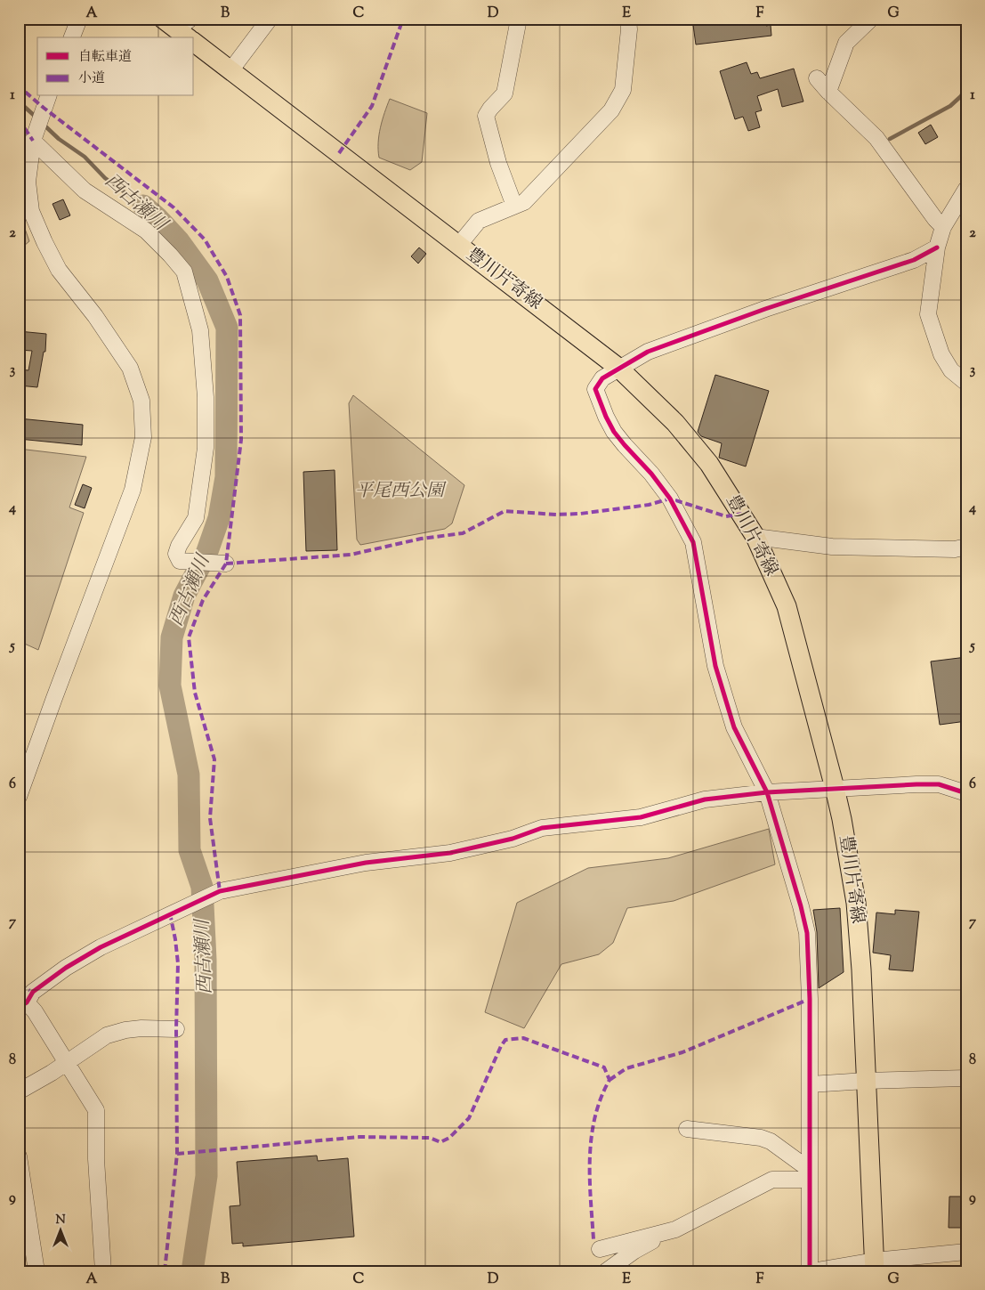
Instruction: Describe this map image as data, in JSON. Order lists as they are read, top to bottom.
{
  "streets": {
    "main road": ["豊川片寄線"]
  },
  "water": ["西古瀬川"],
  "parks": ["平尾西公園"],
  "legend": ["自転車道", "小道"],
  "north": "top",
  "grid": {
    "columns": [
      "A",
      "B",
      "C",
      "D",
      "E",
      "F",
      "G"
    ],
    "rows": [
      "1",
      "2",
      "3",
      "4",
      "5",
      "6",
      "7",
      "8",
      "9"
    ]
  }
}
